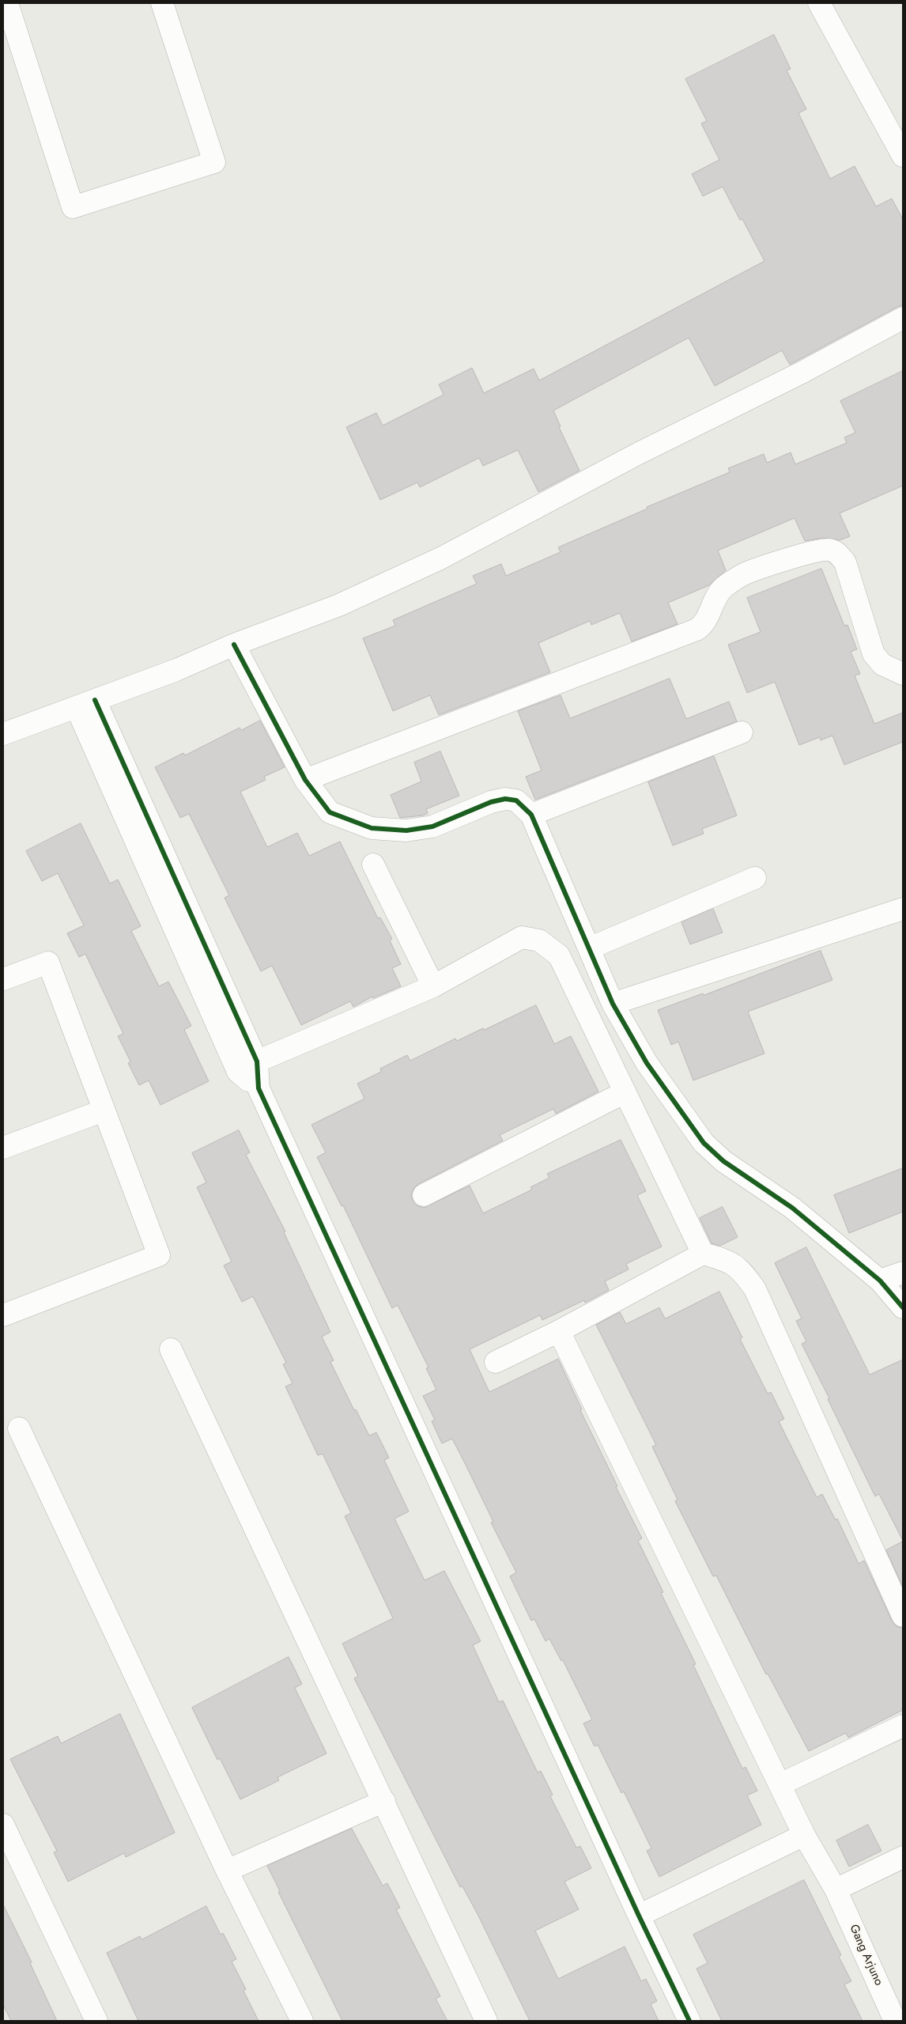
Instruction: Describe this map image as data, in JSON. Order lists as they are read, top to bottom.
{
  "streets": {
    "street": ["Gang Arjuno"]
  }
}
